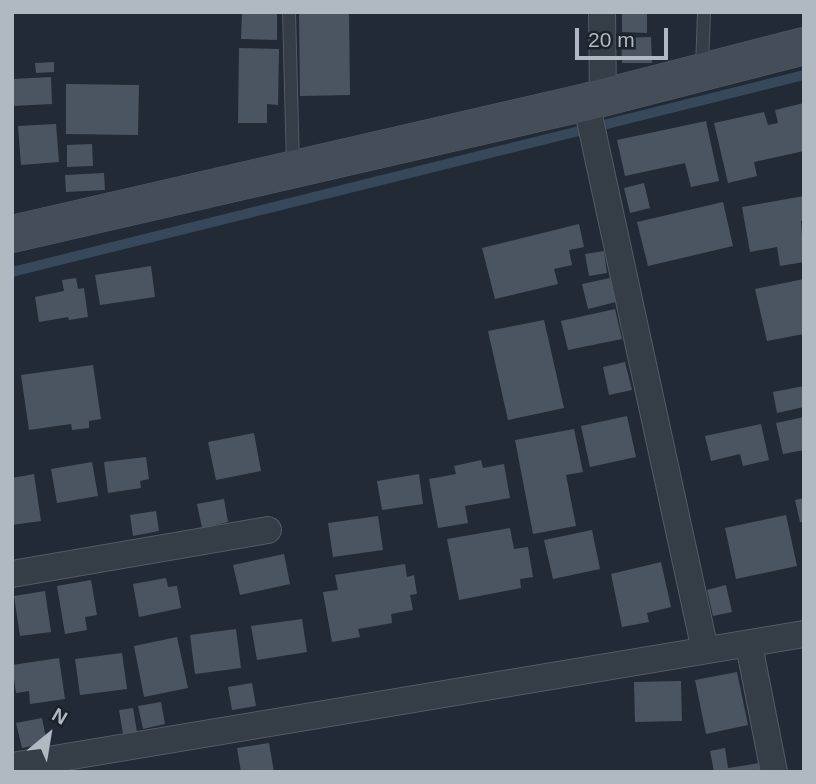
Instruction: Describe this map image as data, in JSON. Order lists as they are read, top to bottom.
{
  "scale_bar": "20 m",
  "north": "top right"
}
